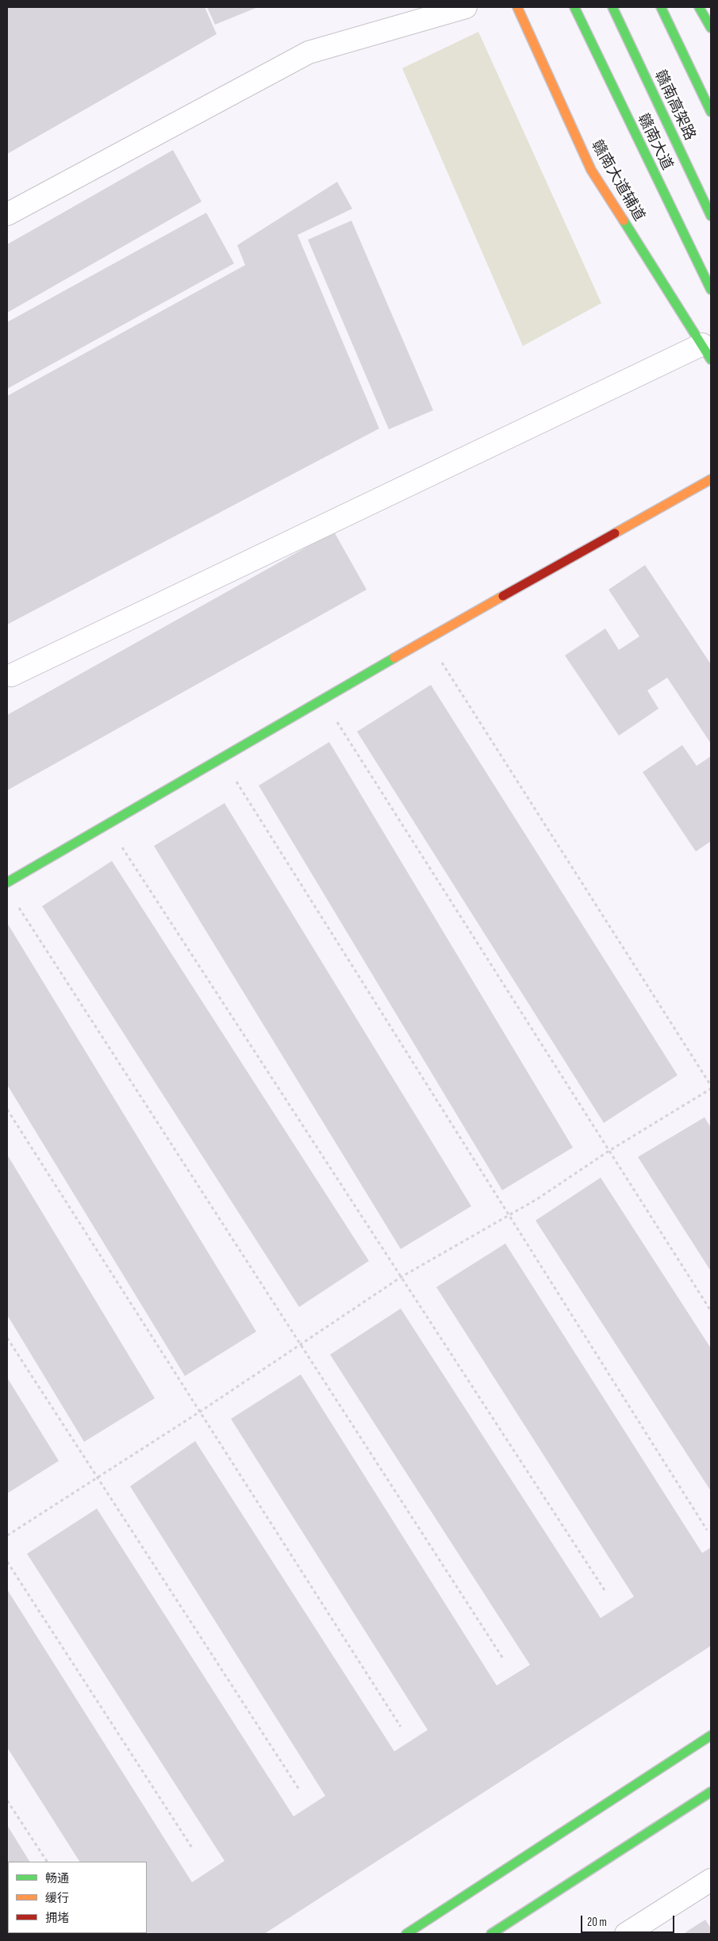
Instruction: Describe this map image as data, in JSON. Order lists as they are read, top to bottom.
{
  "streets": {
    "main road": ["赣南高架路", "赣南大道", "赣南大道辅道"]
  },
  "legend": ["畅通", "缓行", "拥堵"],
  "scale_bar": "20 m"
}
